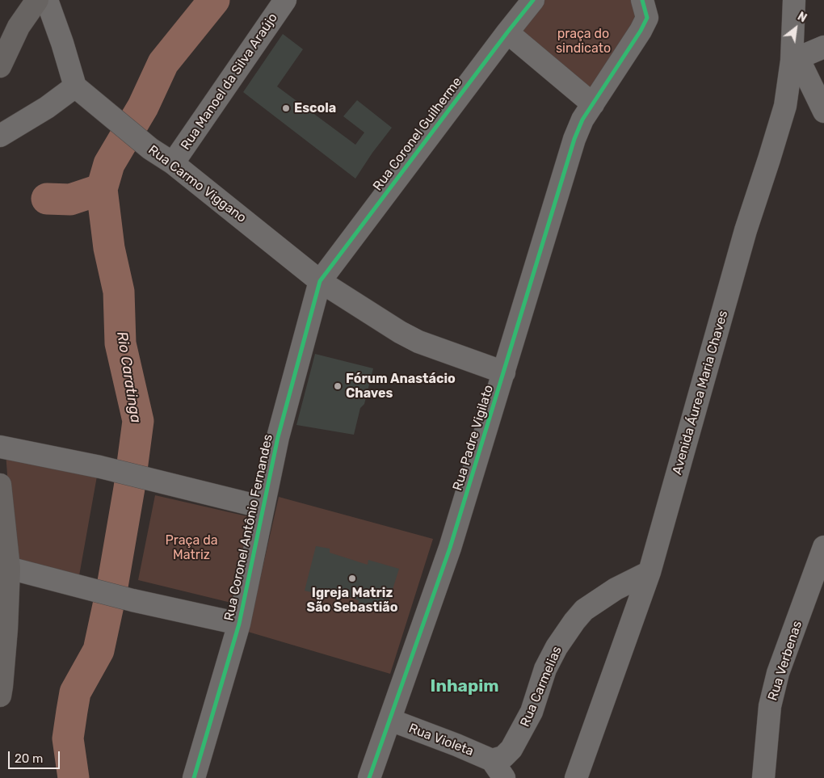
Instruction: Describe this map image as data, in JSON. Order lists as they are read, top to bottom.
{
  "streets": {
    "street": [
      "Rua Manoel da Silva Araújo",
      "Rua Coronel Guilherme",
      "Rua Carmo Viggano",
      "Avenida Áurea Maria Chaves",
      "Rua Padre Vigilato",
      "Rua Coronel Antônio Fernandes",
      "Rua Verbenas",
      "Rua Carmelias",
      "Rua Violeta"
    ]
  },
  "crossings": [
    ["Rua Manoel da Silva Araújo", "Rua Carmo Viggano"],
    ["Rua Coronel Guilherme", "Rua Carmo Viggano"],
    ["Rua Coronel Guilherme", "Rua Coronel Antônio Fernandes"],
    ["Rua Carmo Viggano", "Rua Padre Vigilato"],
    ["Rua Carmo Viggano", "Rua Coronel Antônio Fernandes"],
    ["Avenida Áurea Maria Chaves", "Rua Carmelias"],
    ["Rua Padre Vigilato", "Rua Violeta"],
    ["Rua Carmelias", "Rua Violeta"]
  ],
  "districts": ["Inhapim"],
  "water": ["Rio Caratinga"],
  "parks": ["praça do sindicato", "Praça da Matriz"],
  "places": ["Escola", "Fórum Anastácio Chaves", "Igreja Matriz São Sebastião"],
  "scale_bar": "20 m",
  "north": "top right"
}
